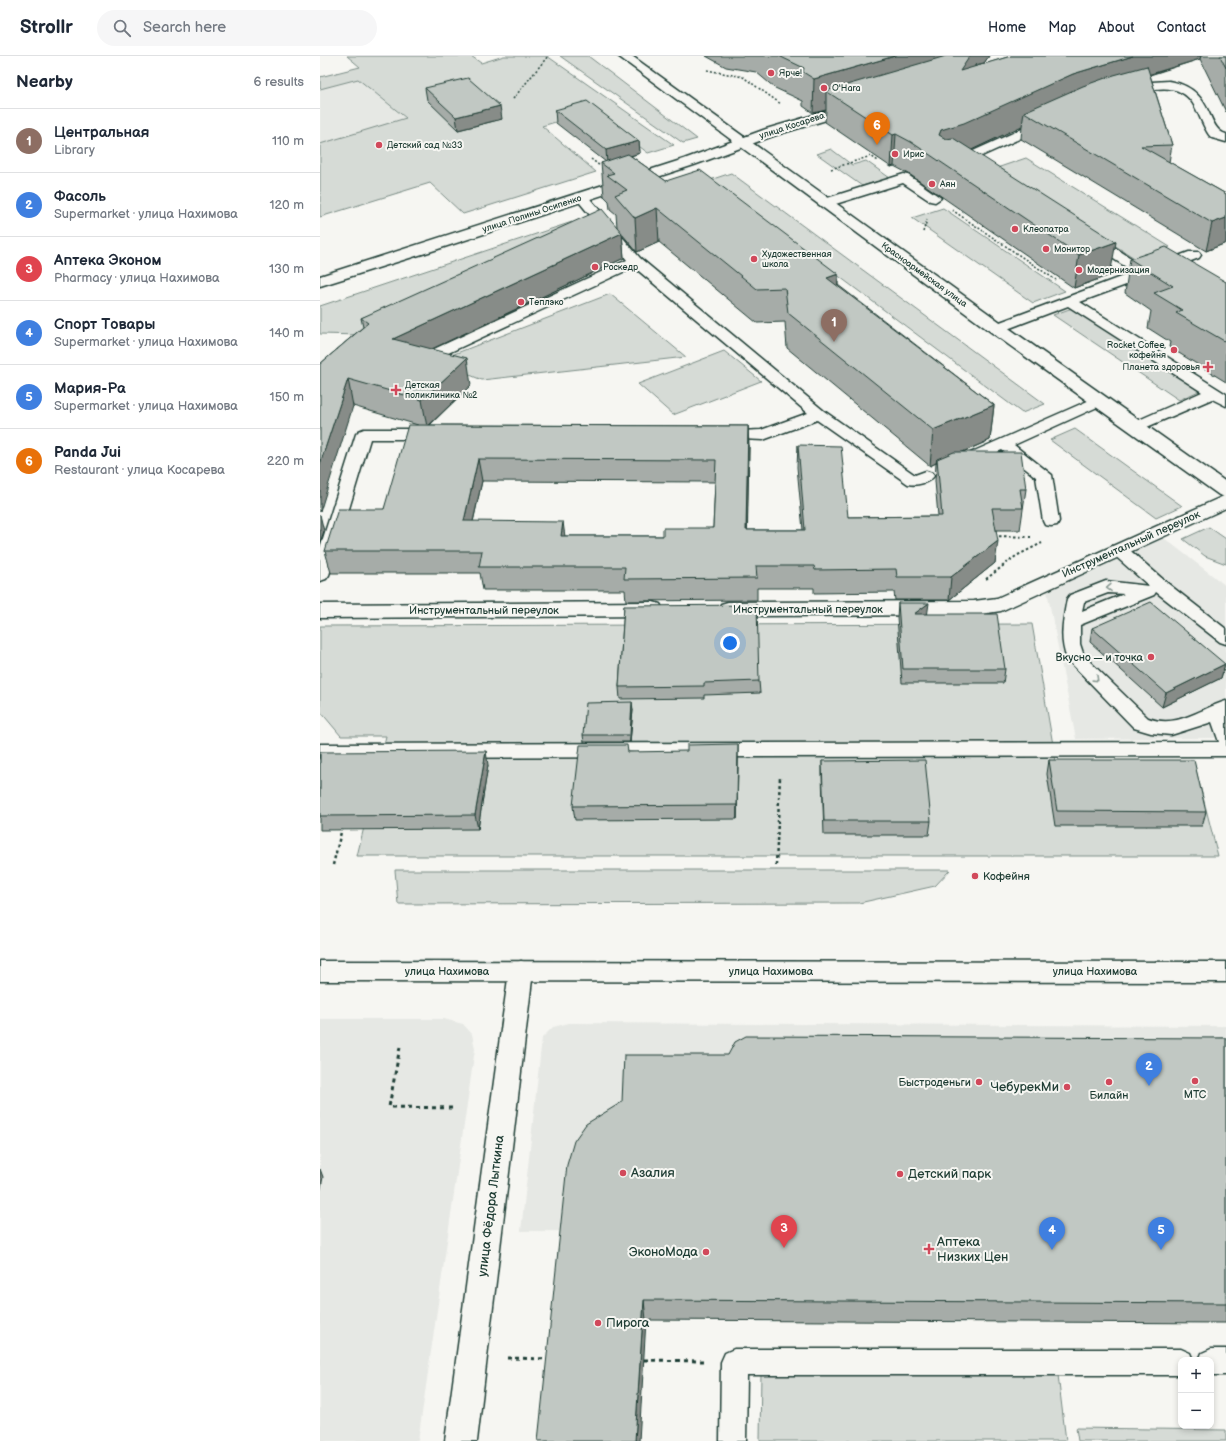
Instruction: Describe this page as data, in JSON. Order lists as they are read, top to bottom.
{
  "streets": {
    "street": [
      "улица Косарева",
      "улица Полины Осипенко",
      "Красноармейская улица",
      "Инструментальный переулок",
      "улица Нахимова",
      "улица Фёдора Лыткина"
    ]
  },
  "crossings": [
    ["улица Косарева", "улица Полины Осипенко"],
    ["улица Косарева", "Красноармейская улица"],
    ["улица Полины Осипенко", "Красноармейская улица"],
    ["улица Нахимова", "улица Фёдора Лыткина"]
  ],
  "places": {
    "other": [
      "Ярче!",
      "O'Hara",
      "Детский сад №33",
      "Ирис",
      "Аян",
      "Клеопатра",
      "Монитор",
      "Художественная школа",
      "Роскедр",
      "Модернизация",
      "Теплэко",
      "Rocket Coffee, кофейня",
      "Вкусно — и точка",
      "Кофейня",
      "МТС",
      "Быстроденьги",
      "Билайн",
      "ЧебурекМи",
      "Азалия",
      "Детский парк",
      "ЭконоМода",
      "Пирога"
    ],
    "health": ["Планета здоровья", "Детская поликлиника №2", "Аптека Низких Цен"]
  },
  "page": {
    "header": "Strollr",
    "search": "Search here",
    "nav": [
      "Home",
      "Map",
      "About",
      "Contact"
    ],
    "heading": ["Nearby", "6 results"],
    "list": [
      {
        "mark": "1",
        "name": "Центральная",
        "note": "Library",
        "value": "110 m"
      },
      {
        "mark": "2",
        "name": "Фасоль",
        "note": "Supermarket · улица Нахимова",
        "value": "120 m"
      },
      {
        "mark": "3",
        "name": "Аптека Эконом",
        "note": "Pharmacy · улица Нахимова",
        "value": "130 m"
      },
      {
        "mark": "4",
        "name": "Спорт Товары",
        "note": "Supermarket · улица Нахимова",
        "value": "140 m"
      },
      {
        "mark": "5",
        "name": "Мария-Ра",
        "note": "Supermarket · улица Нахимова",
        "value": "150 m"
      },
      {
        "mark": "6",
        "name": "Panda Jui",
        "note": "Restaurant · улица Косарева",
        "value": "220 m"
      }
    ],
    "pins": [
      "6",
      "1",
      "2",
      "3",
      "4",
      "5"
    ],
    "map_buttons": ["+", "−"]
  }
}
